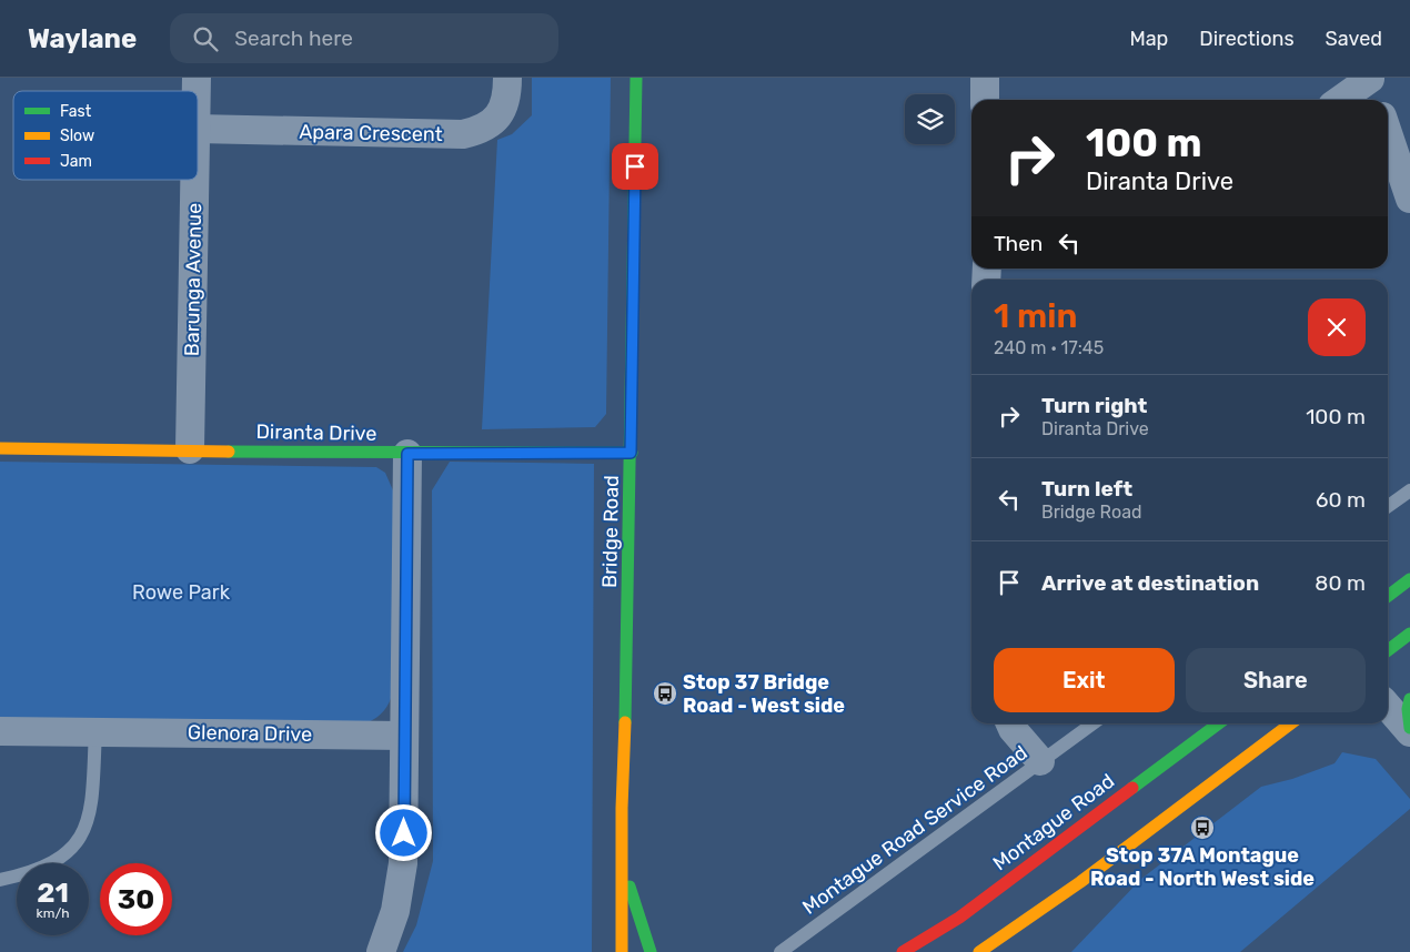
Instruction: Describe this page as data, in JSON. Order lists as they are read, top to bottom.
{
  "streets": {
    "main road": ["Diranta Drive", "Bridge Road", "Montague Road"],
    "street": ["Apara Crescent", "Barunga Avenue", "Glenora Drive"],
    "lane": ["Montague Road Service Road"]
  },
  "crossings": [
    ["Barunga Avenue", "Diranta Drive"],
    ["Diranta Drive", "Bridge Road"]
  ],
  "parks": ["Rowe Park"],
  "places": {
    "bus stop": ["Stop 37 Bridge Road - West side", "Stop 37A Montague Road - North West side"]
  },
  "legend": ["Fast", "Slow", "Jam"],
  "page": {
    "header": "Waylane",
    "search": "Search here",
    "nav": ["Map", "Directions", "Saved"],
    "turn": ["100 m", "Diranta Drive"],
    "then": "Then",
    "heading": ["1 min", "240 m · 17:45"],
    "list": [
      {
        "name": "Turn right",
        "note": "Diranta Drive",
        "value": "100 m"
      },
      {
        "name": "Turn left",
        "note": "Bridge Road",
        "value": "60 m"
      },
      {
        "name": "Arrive at destination",
        "value": "80 m"
      }
    ],
    "buttons": ["Exit", "Share"],
    "speed": "21 km/h",
    "limit": "30"
  }
}
